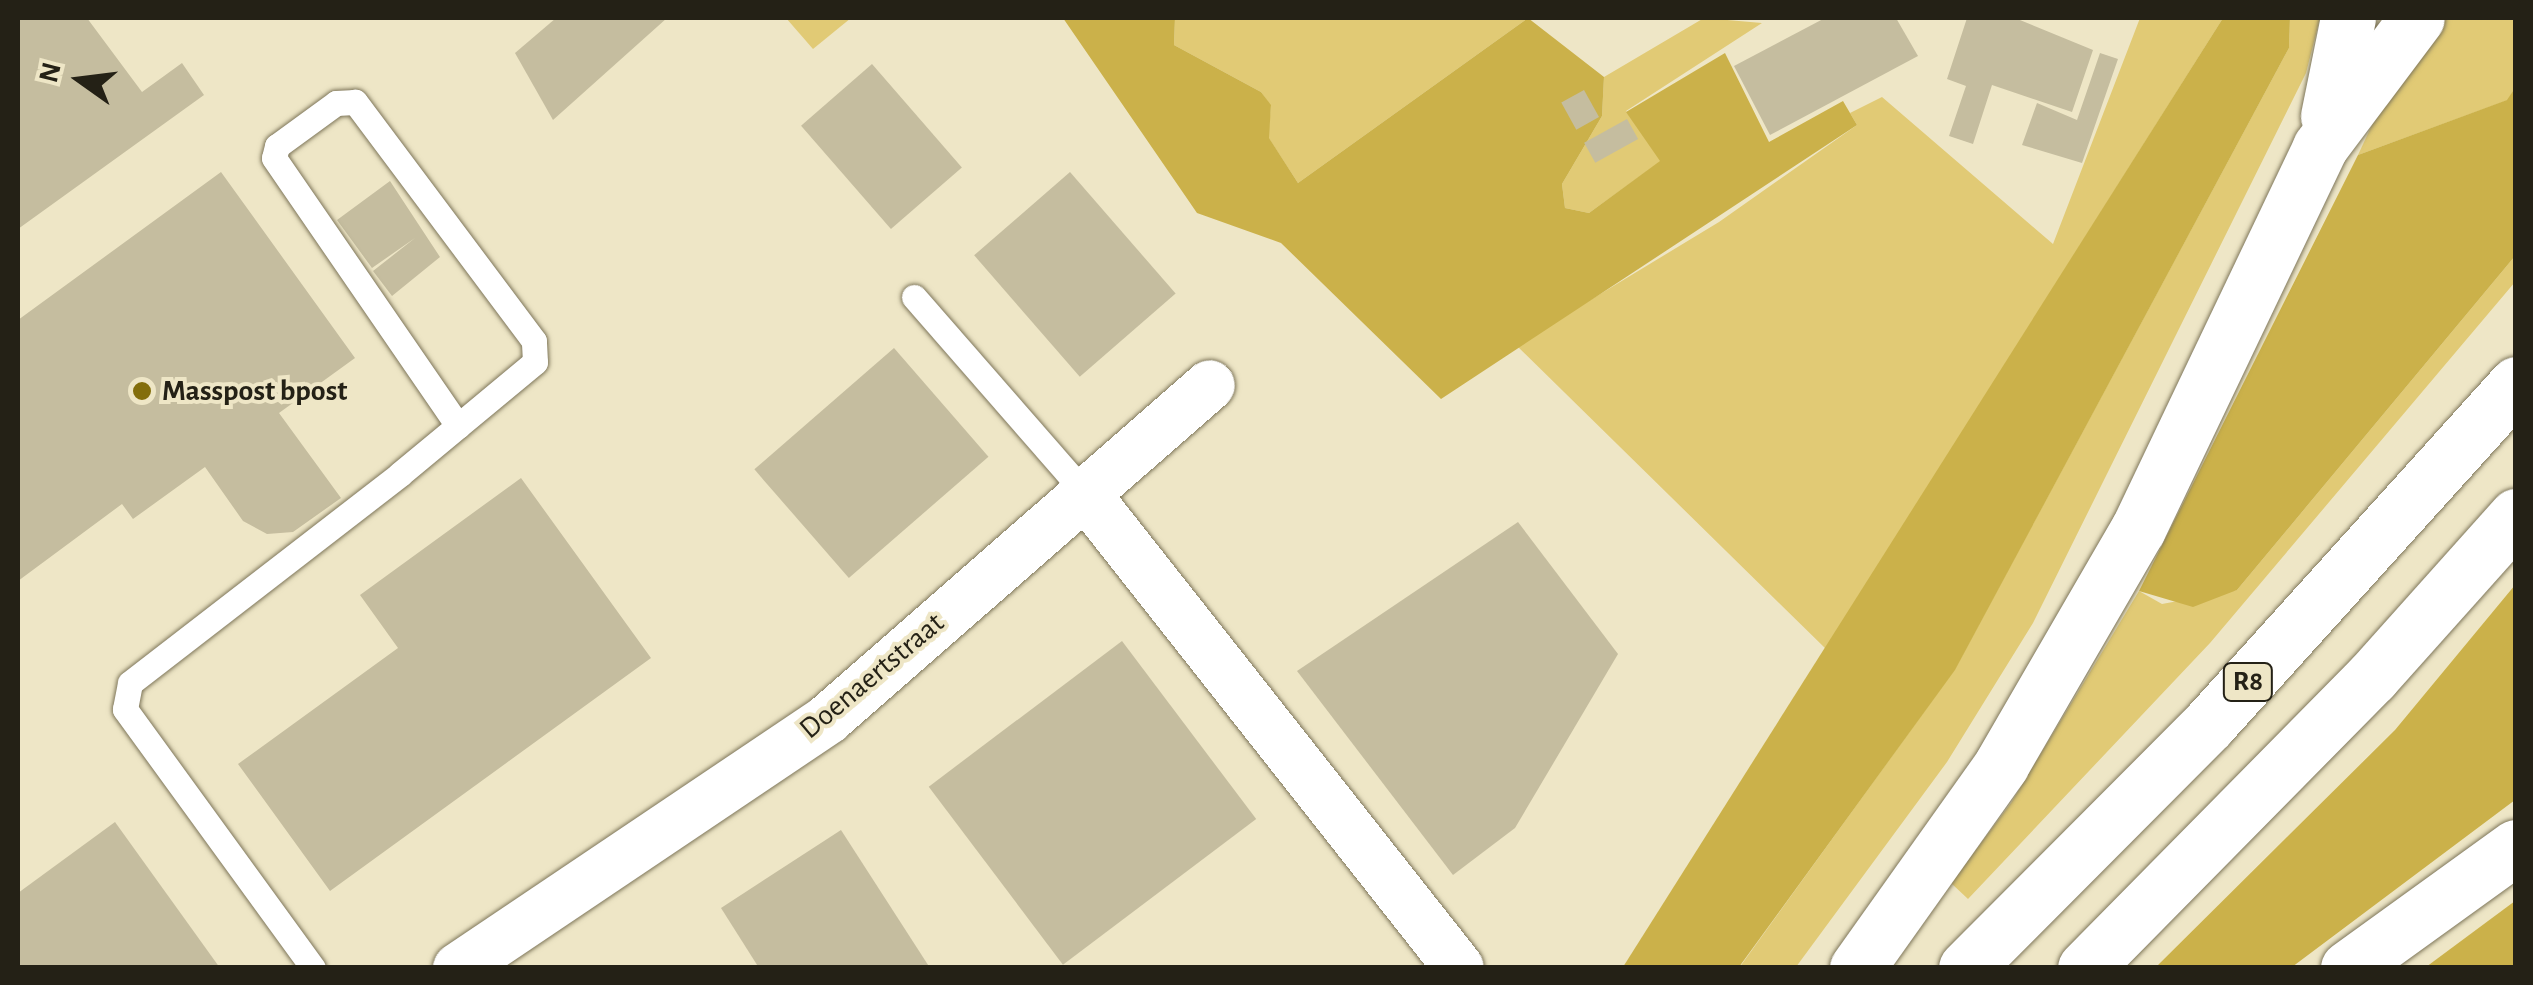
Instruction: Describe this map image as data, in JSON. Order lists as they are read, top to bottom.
{
  "streets": {
    "highway": ["R8"],
    "street": ["Doenaertstraat"]
  },
  "places": ["Masspost bpost"],
  "north": "left"
}
